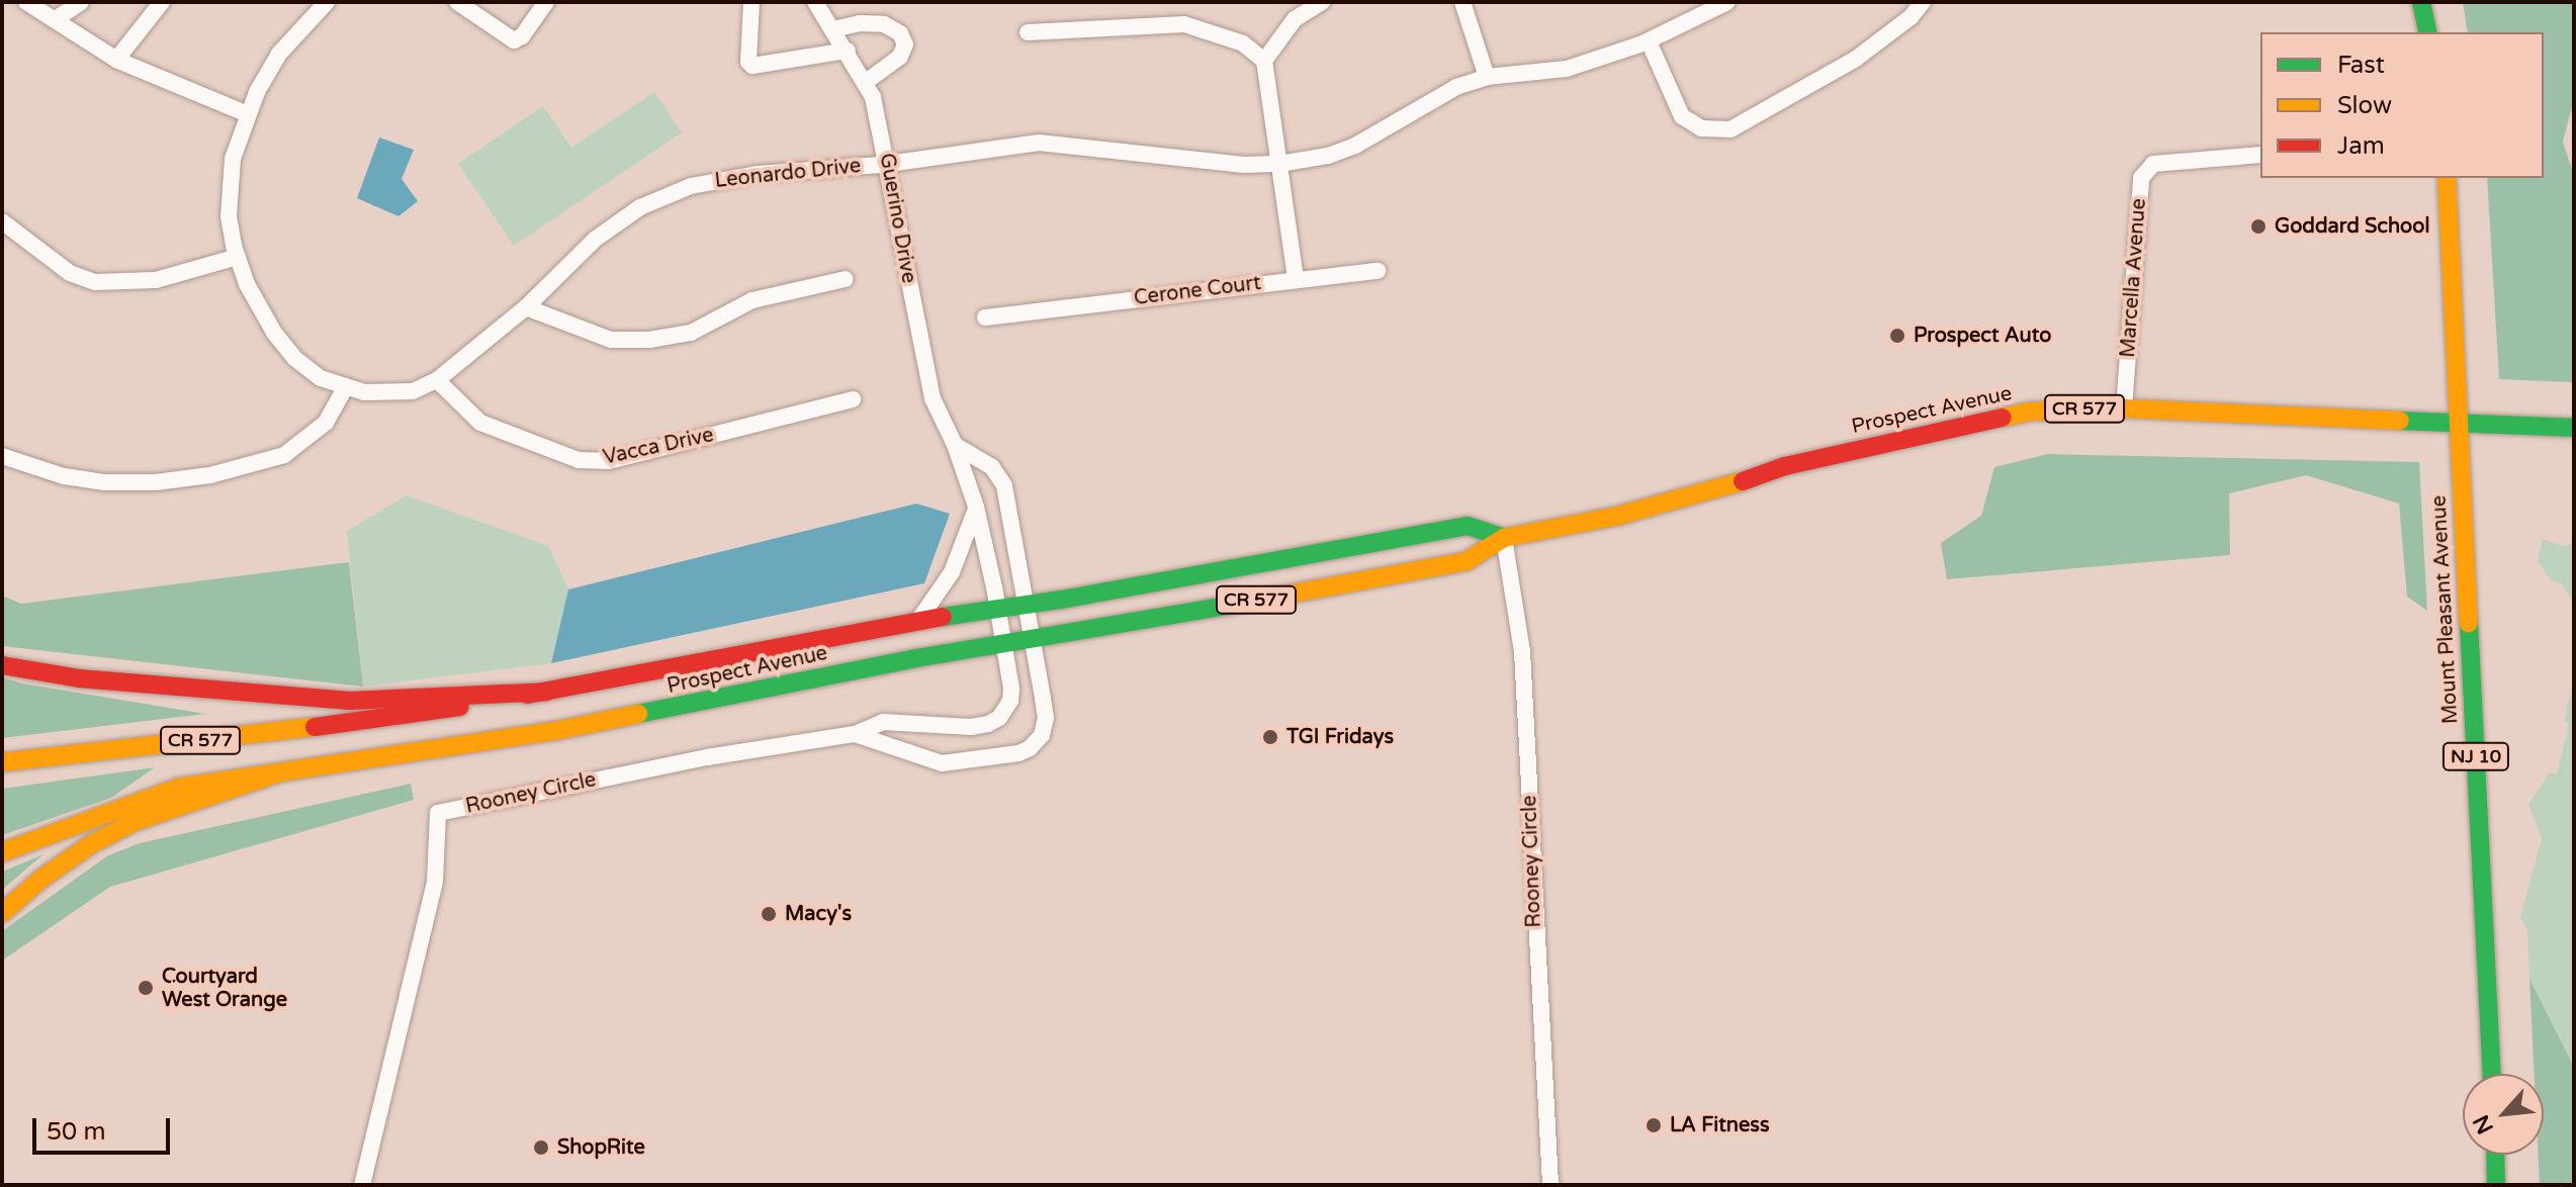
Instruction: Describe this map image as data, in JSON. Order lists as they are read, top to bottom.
{
  "streets": {
    "main road": [
      "CR 577",
      "Prospect Avenue",
      "Mount Pleasant Avenue",
      "NJ 10"
    ],
    "street": [
      "Leonardo Drive",
      "Guerino Drive",
      "Marcella Avenue",
      "Cerone Court",
      "Vacca Drive",
      "Rooney Circle"
    ]
  },
  "crossings": [
    ["Leonardo Drive", "Guerino Drive"],
    ["Leonardo Drive", "Vacca Drive"],
    ["Guerino Drive", "Prospect Avenue"],
    ["Guerino Drive", "Rooney Circle"],
    ["Marcella Avenue", "Prospect Avenue"],
    ["Prospect Avenue", "Mount Pleasant Avenue"],
    ["Prospect Avenue", "Rooney Circle"]
  ],
  "places": [
    "Goddard School",
    "Prospect Auto",
    "TGI Fridays",
    "Macy's",
    "Courtyard West Orange",
    "LA Fitness",
    "ShopRite"
  ],
  "legend": ["Fast", "Slow", "Jam"],
  "scale_bar": "50 m",
  "north": "bottom left"
}
